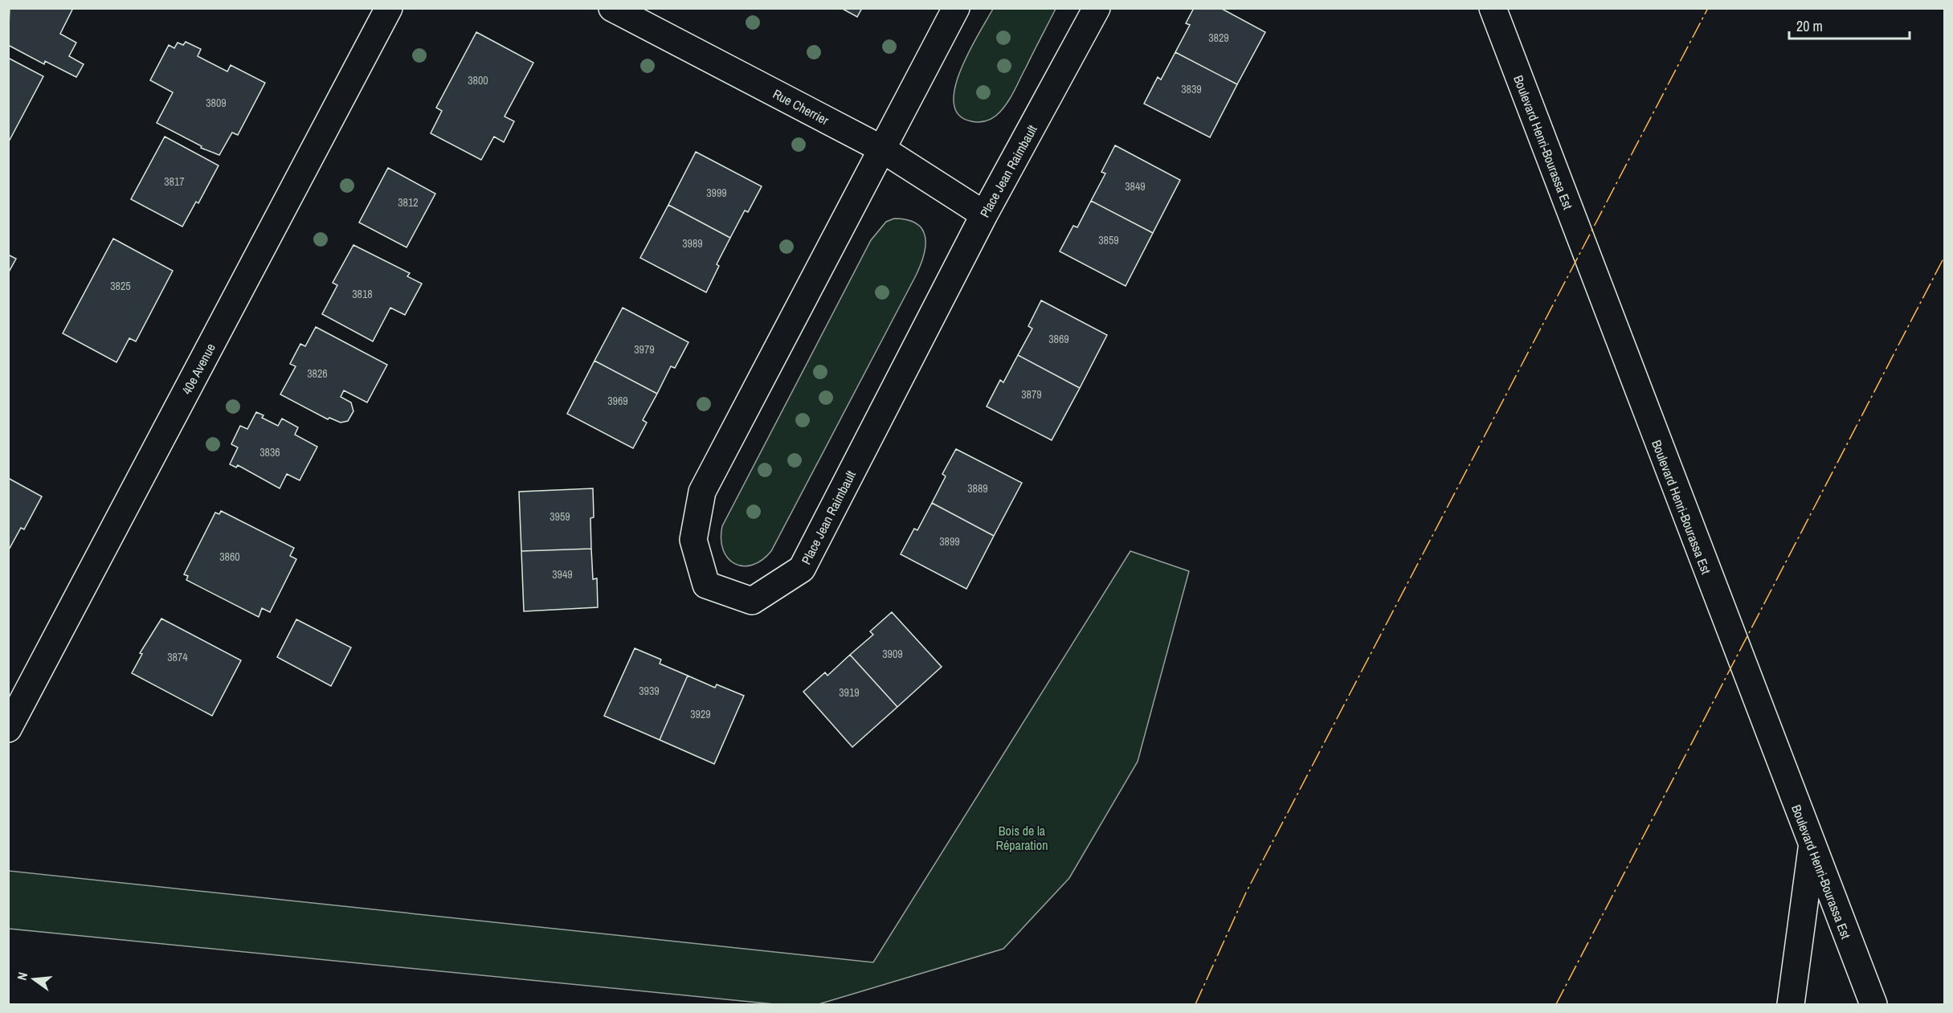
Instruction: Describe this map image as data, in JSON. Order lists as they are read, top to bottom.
{
  "streets": {
    "street": [
      "Rue Cherrier",
      "Boulevard Henri-Bourassa Est",
      "Place Jean Raimbault",
      "40e Avenue"
    ]
  },
  "crossings": [
    ["Rue Cherrier", "Place Jean Raimbault"]
  ],
  "parks": ["Bois de la Réparation"],
  "house_numbers": [
    "3829",
    "3800",
    "3839",
    "3809",
    "3817",
    "3849",
    "3999",
    "3812",
    "3859",
    "3989",
    "3825",
    "3818",
    "3869",
    "3979",
    "3826",
    "3879",
    "3969",
    "3836",
    "3889",
    "3959",
    "3899",
    "3860",
    "3949",
    "3909",
    "3874",
    "3939",
    "3919",
    "3929"
  ],
  "scale_bar": "20 m",
  "north": "left"
}
